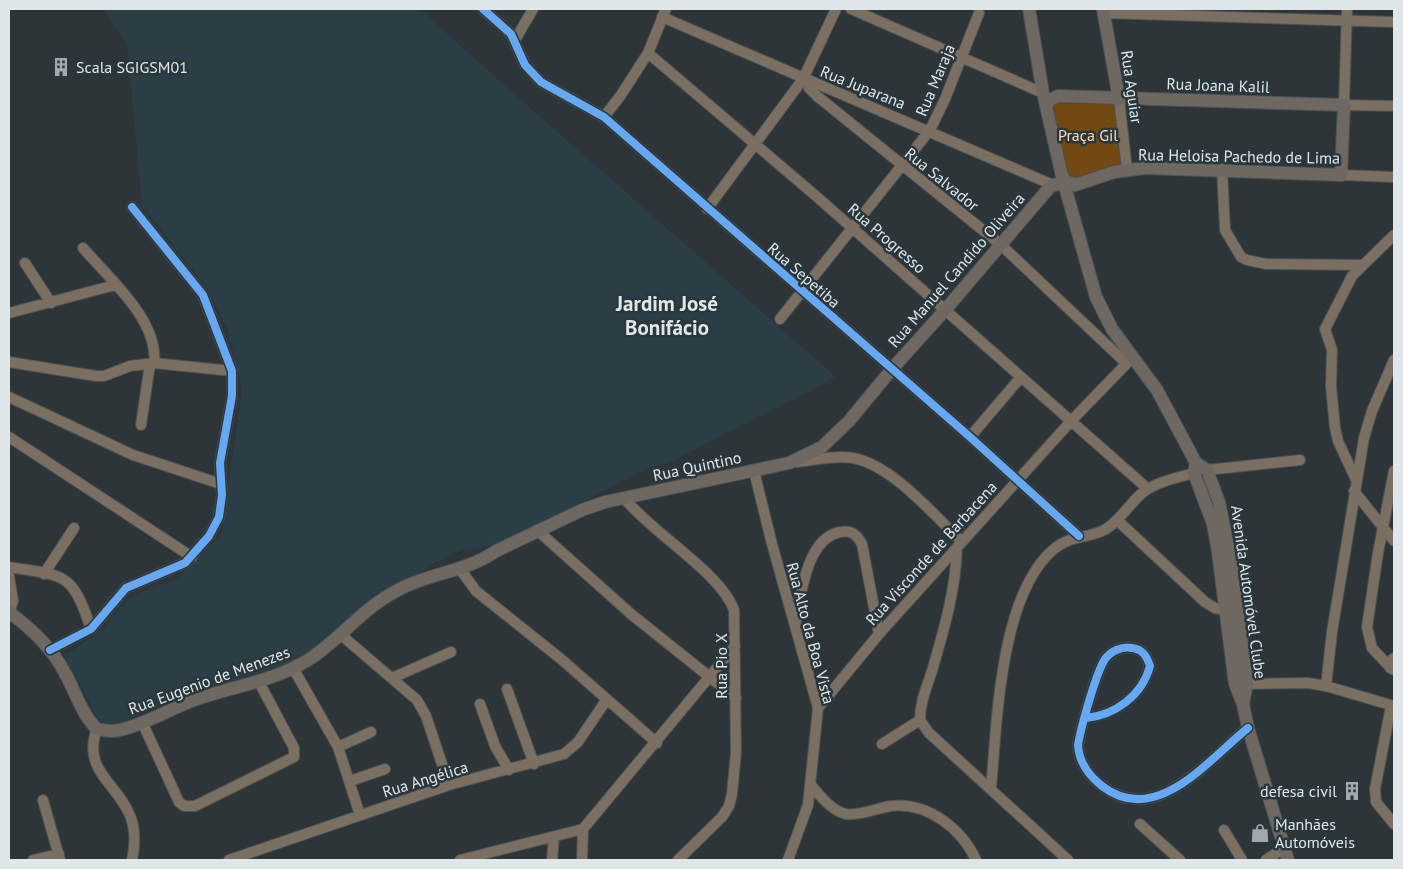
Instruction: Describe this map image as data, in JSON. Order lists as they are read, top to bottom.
{
  "streets": {
    "main road": [
      "Rua Joana Kalil",
      "Rua Aguiar",
      "Rua Heloisa Pachedo de Lima",
      "Rua Manuel Candido Oliveira",
      "Rua Quintino",
      "Avenida Automóvel Clube",
      "Rua Eugenio de Menezes"
    ],
    "street": [
      "Rua Maraja",
      "Rua Juparana",
      "Rua Salvador",
      "Rua Progresso",
      "Rua Sepetiba",
      "Rua Visconde de Barbacena",
      "Rua Alto da Boa Vista",
      "Rua Pio X",
      "Rua Angélica"
    ]
  },
  "crossings": [
    ["Rua Maraja", "Rua Juparana"],
    ["Rua Maraja", "Rua Salvador"],
    ["Rua Maraja", "Rua Progresso"],
    ["Rua Maraja", "Rua Sepetiba"],
    ["Rua Joana Kalil", "Rua Aguiar"],
    ["Rua Joana Kalil", "Avenida Automóvel Clube"],
    ["Rua Juparana", "Rua Salvador"],
    ["Rua Juparana", "Rua Manuel Candido Oliveira"],
    ["Rua Juparana", "Avenida Automóvel Clube"],
    ["Rua Aguiar", "Rua Heloisa Pachedo de Lima"],
    ["Rua Salvador", "Rua Manuel Candido Oliveira"],
    ["Rua Salvador", "Rua Visconde de Barbacena"],
    ["Rua Salvador", "Avenida Automóvel Clube"],
    ["Rua Progresso", "Rua Manuel Candido Oliveira"],
    ["Rua Progresso", "Rua Visconde de Barbacena"],
    ["Rua Manuel Candido Oliveira", "Rua Sepetiba"],
    ["Rua Manuel Candido Oliveira", "Rua Quintino"],
    ["Rua Manuel Candido Oliveira", "Avenida Automóvel Clube"],
    ["Rua Sepetiba", "Rua Visconde de Barbacena"],
    ["Rua Quintino", "Rua Visconde de Barbacena"],
    ["Rua Quintino", "Rua Alto da Boa Vista"],
    ["Rua Quintino", "Rua Pio X"],
    ["Rua Quintino", "Rua Eugenio de Menezes"],
    ["Rua Visconde de Barbacena", "Avenida Automóvel Clube"],
    ["Rua Visconde de Barbacena", "Rua Alto da Boa Vista"]
  ],
  "districts": ["Jardim José Bonifácio"],
  "parks": ["Praça Gil"],
  "places": {
    "building": ["Scala SGIGSM01", "defesa civil"],
    "shop": ["Manhães Automóveis"]
  }
}
